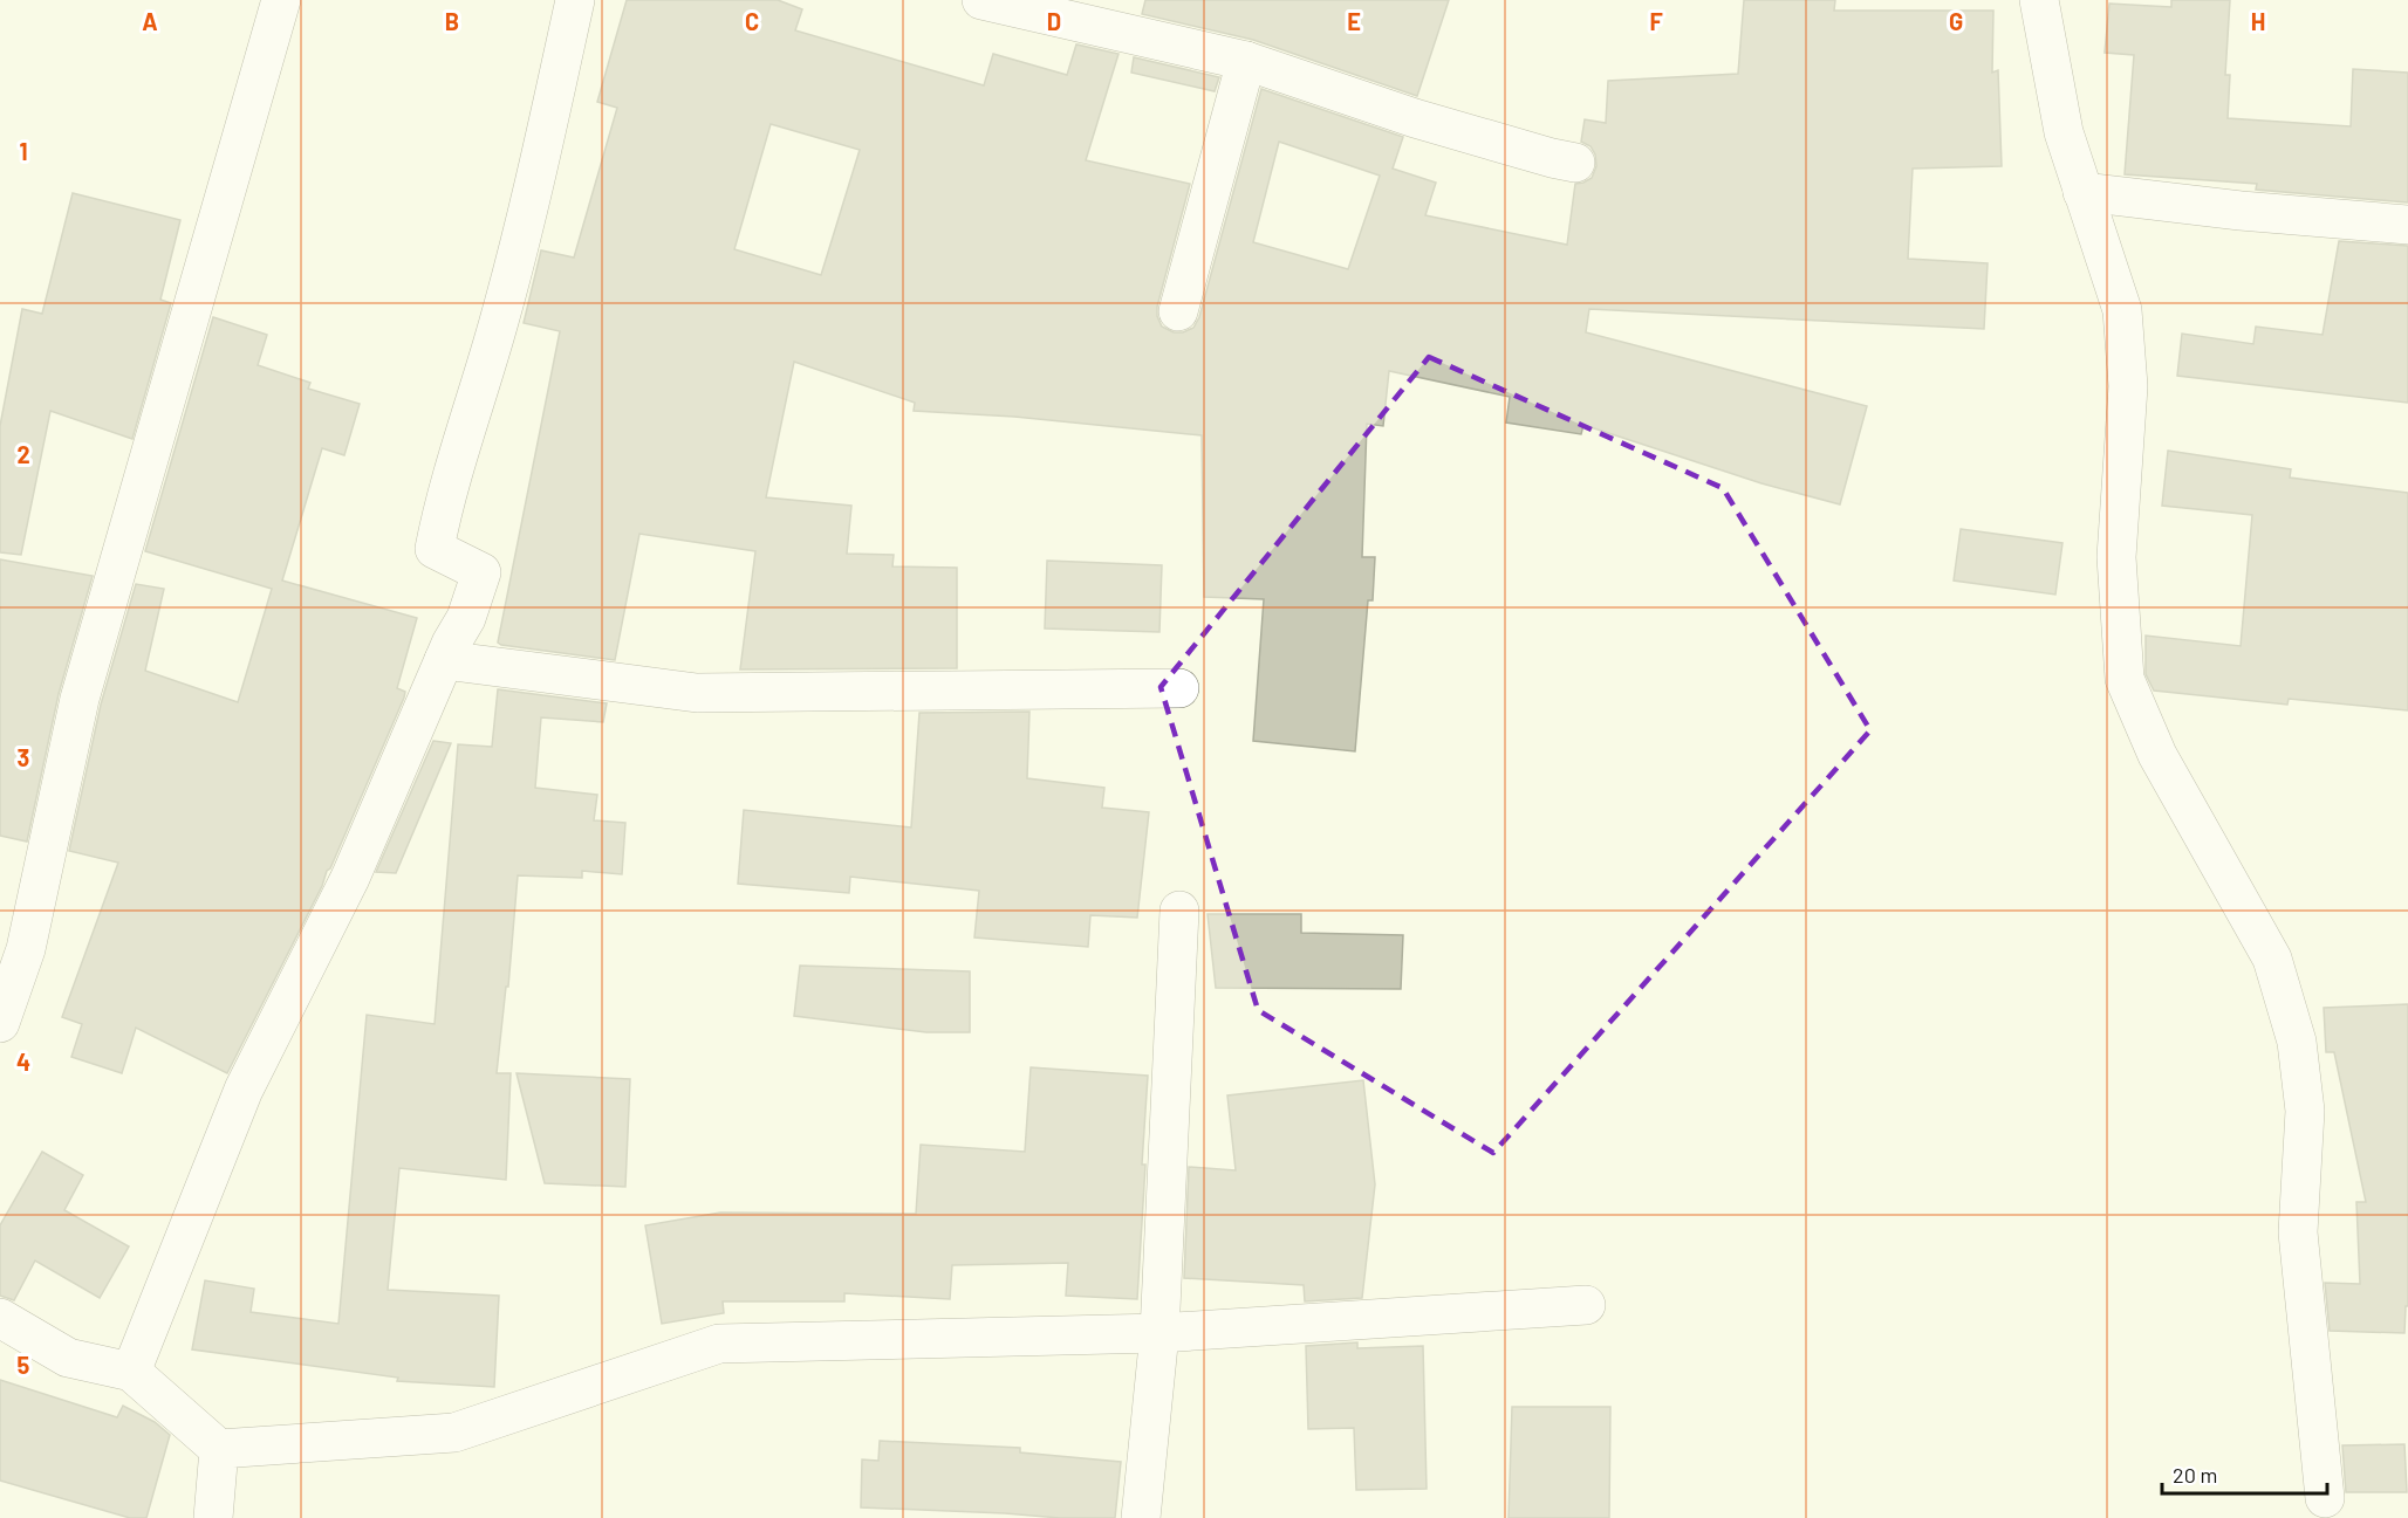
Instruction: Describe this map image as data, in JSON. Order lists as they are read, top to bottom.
{
  "scale_bar": "20 m",
  "grid": {
    "columns": [
      "A",
      "B",
      "C",
      "D",
      "E",
      "F",
      "G",
      "H"
    ],
    "rows": [
      "1",
      "2",
      "3",
      "4",
      "5"
    ]
  }
}
